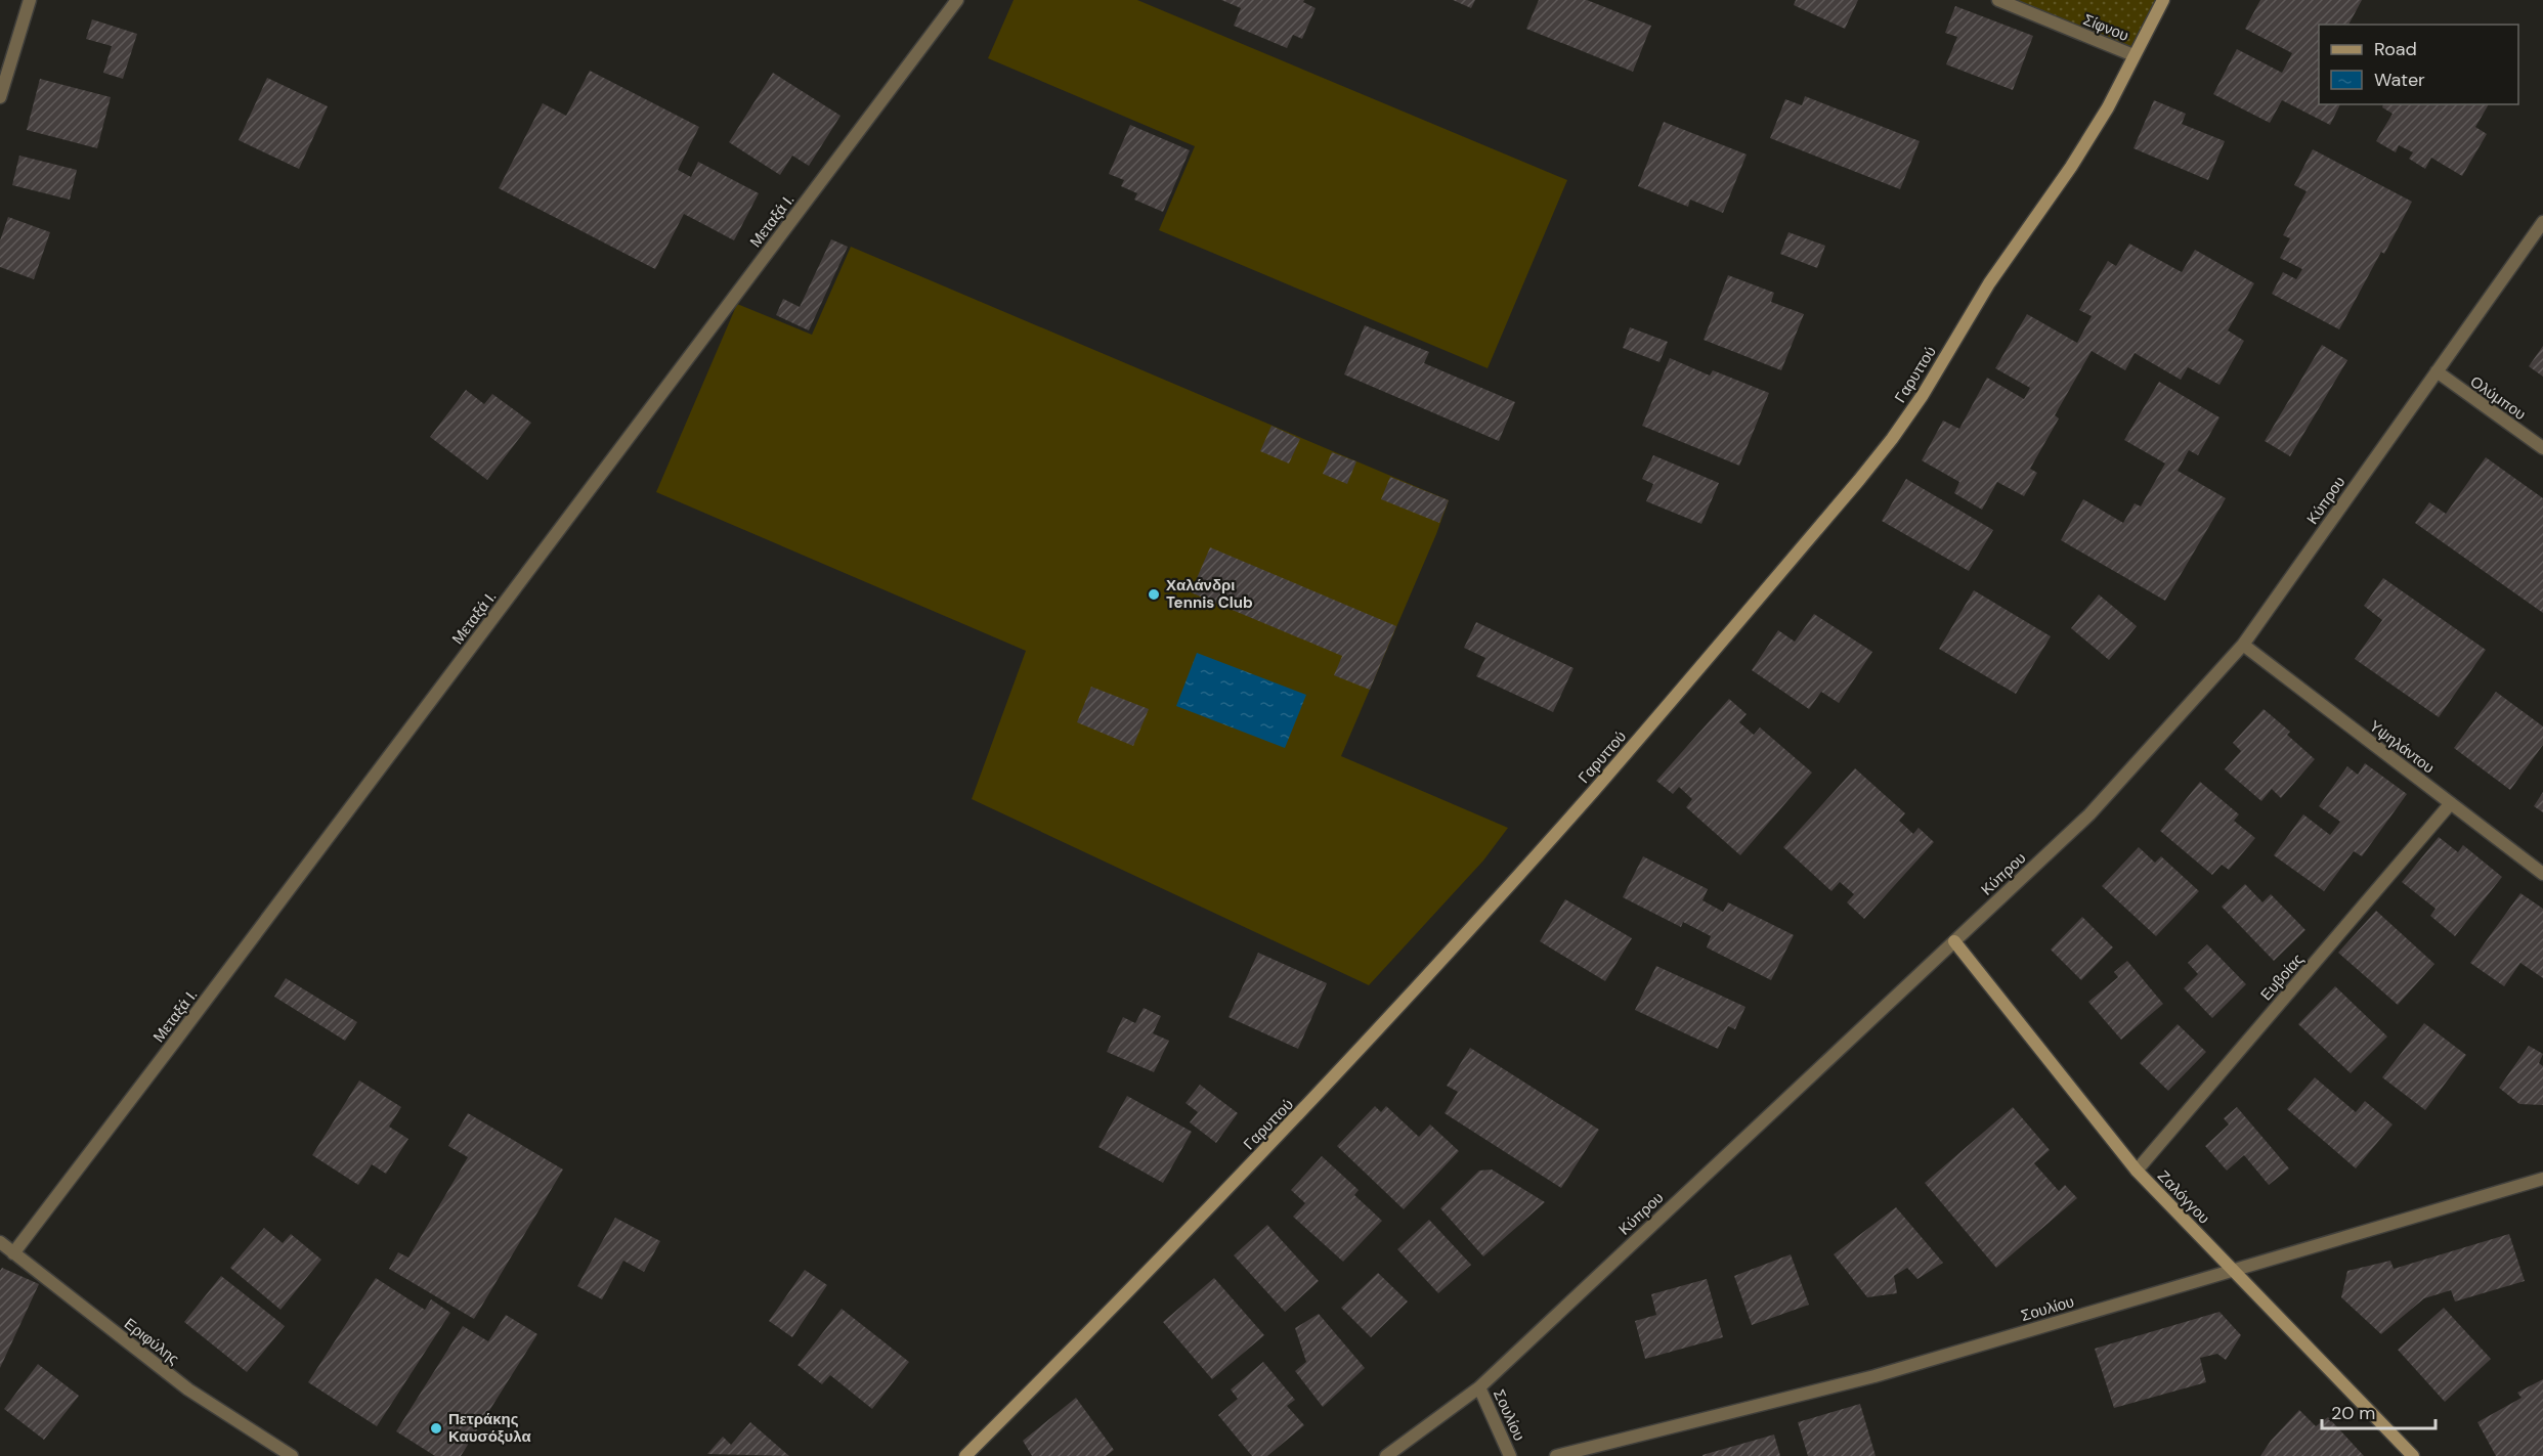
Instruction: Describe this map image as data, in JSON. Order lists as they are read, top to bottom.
{
  "streets": {
    "street": [
      "Σίφνου",
      "Μεταξά Ι.",
      "Γαρυττού",
      "Ολύμπου",
      "Κύπρου",
      "Υψηλάντου",
      "Ευβοίας",
      "Ζαλόγγου",
      "Σουλίου",
      "Εριφύλης"
    ]
  },
  "crossings": [
    ["Σίφνου", "Γαρυττού"],
    ["Μεταξά Ι.", "Εριφύλης"],
    ["Ολύμπου", "Κύπρου"],
    ["Κύπρου", "Υψηλάντου"],
    ["Κύπρου", "Ζαλόγγου"],
    ["Κύπρου", "Σουλίου"],
    ["Υψηλάντου", "Ευβοίας"],
    ["Ευβοίας", "Ζαλόγγου"],
    ["Ζαλόγγου", "Σουλίου"]
  ],
  "places": ["Χαλάνδρι Tennis Club", "Πετράκης Καυσόξυλα"],
  "legend": ["Road", "Water"],
  "scale_bar": "20 m"
}
